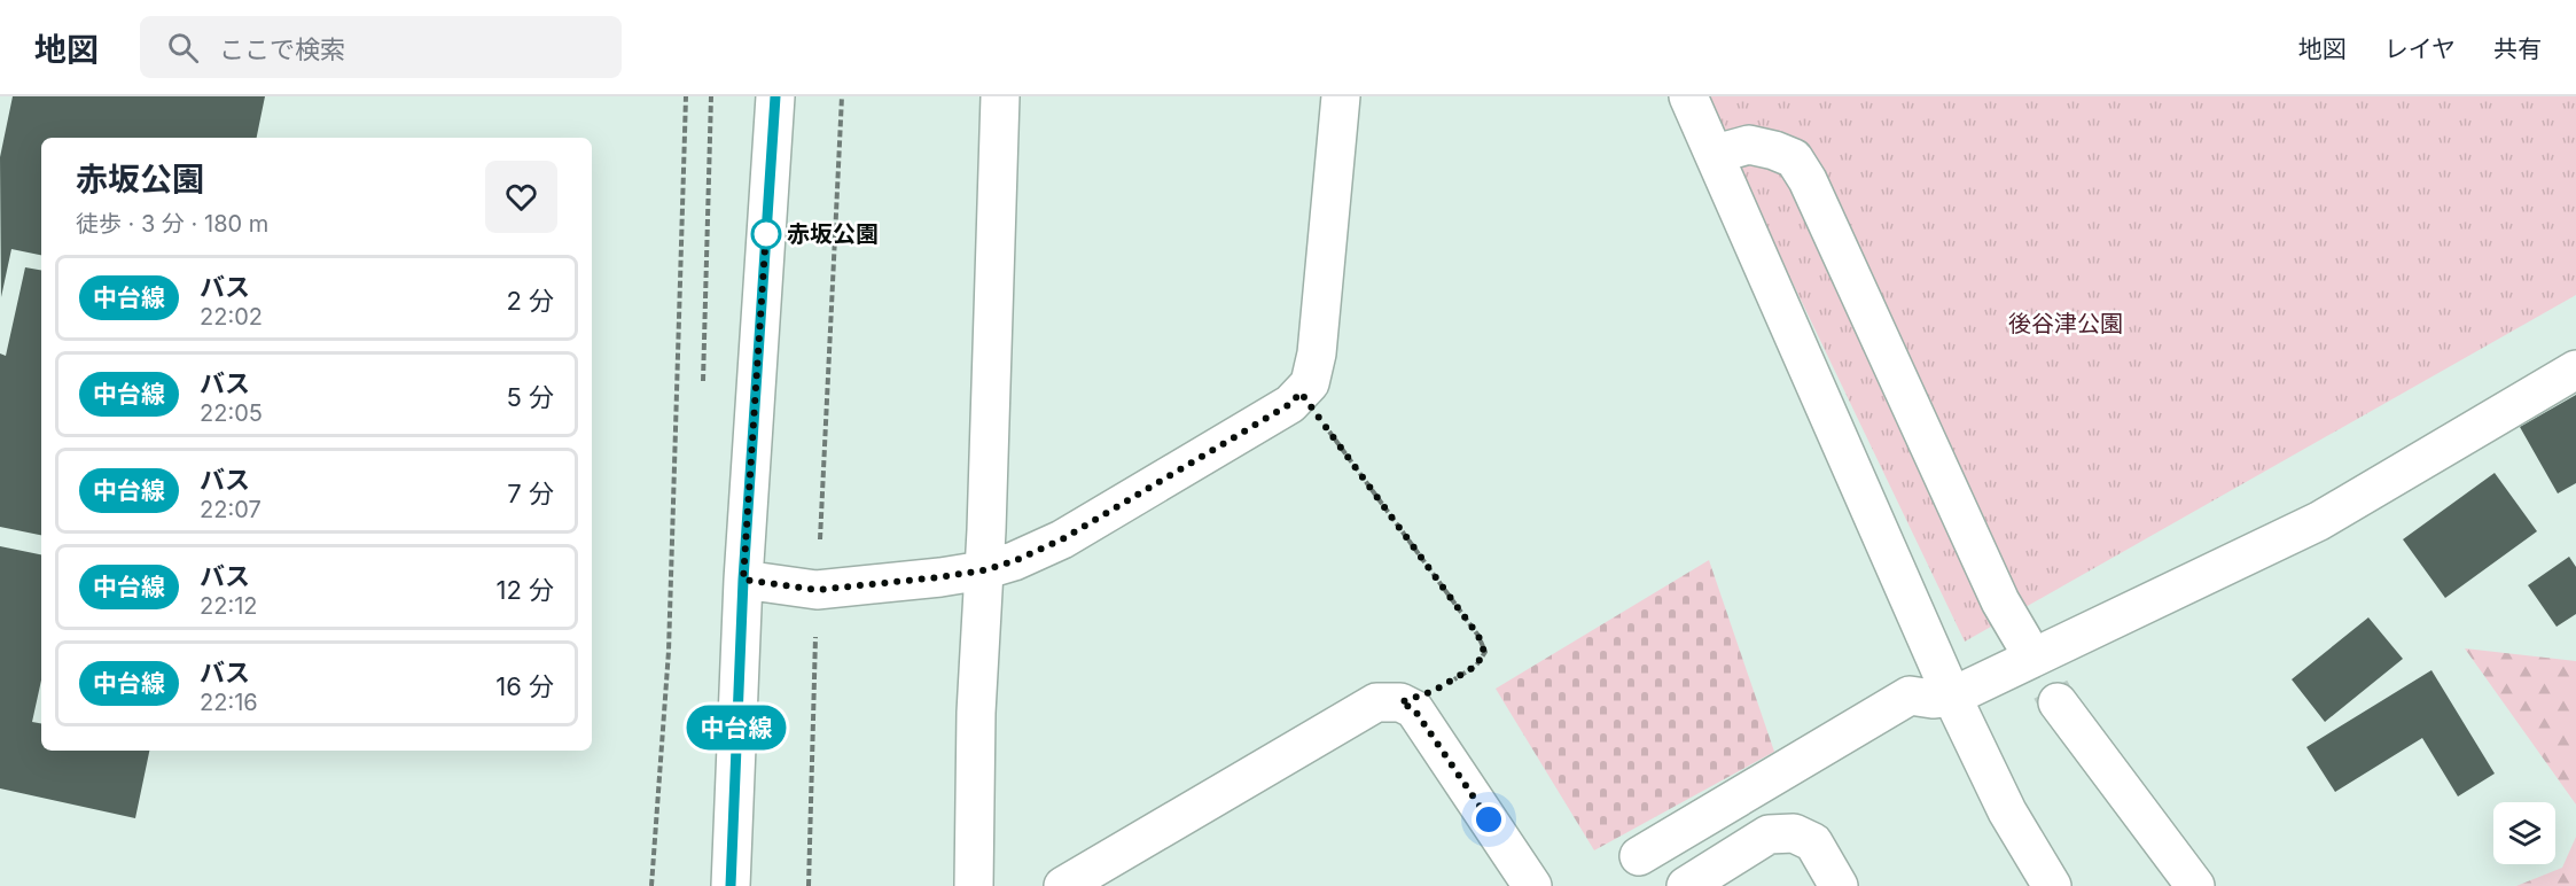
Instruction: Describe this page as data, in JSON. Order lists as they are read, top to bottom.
{
  "parks": ["後谷津公園"],
  "places": ["赤坂公園"],
  "lines": ["bus line 中台線"],
  "page": {
    "header": "地図",
    "search": "ここで検索",
    "nav": ["地図", "レイヤ", "共有"],
    "on_map": "中台線",
    "heading": ["赤坂公園", "徒歩 · 3 分 · 180 m"],
    "list": [
      {
        "mark": "中台線",
        "name": "バス",
        "note": "22:02",
        "value": "2 分"
      },
      {
        "mark": "中台線",
        "name": "バス",
        "note": "22:05",
        "value": "5 分"
      },
      {
        "mark": "中台線",
        "name": "バス",
        "note": "22:07",
        "value": "7 分"
      },
      {
        "mark": "中台線",
        "name": "バス",
        "note": "22:12",
        "value": "12 分"
      },
      {
        "mark": "中台線",
        "name": "バス",
        "note": "22:16",
        "value": "16 分"
      }
    ]
  }
}
